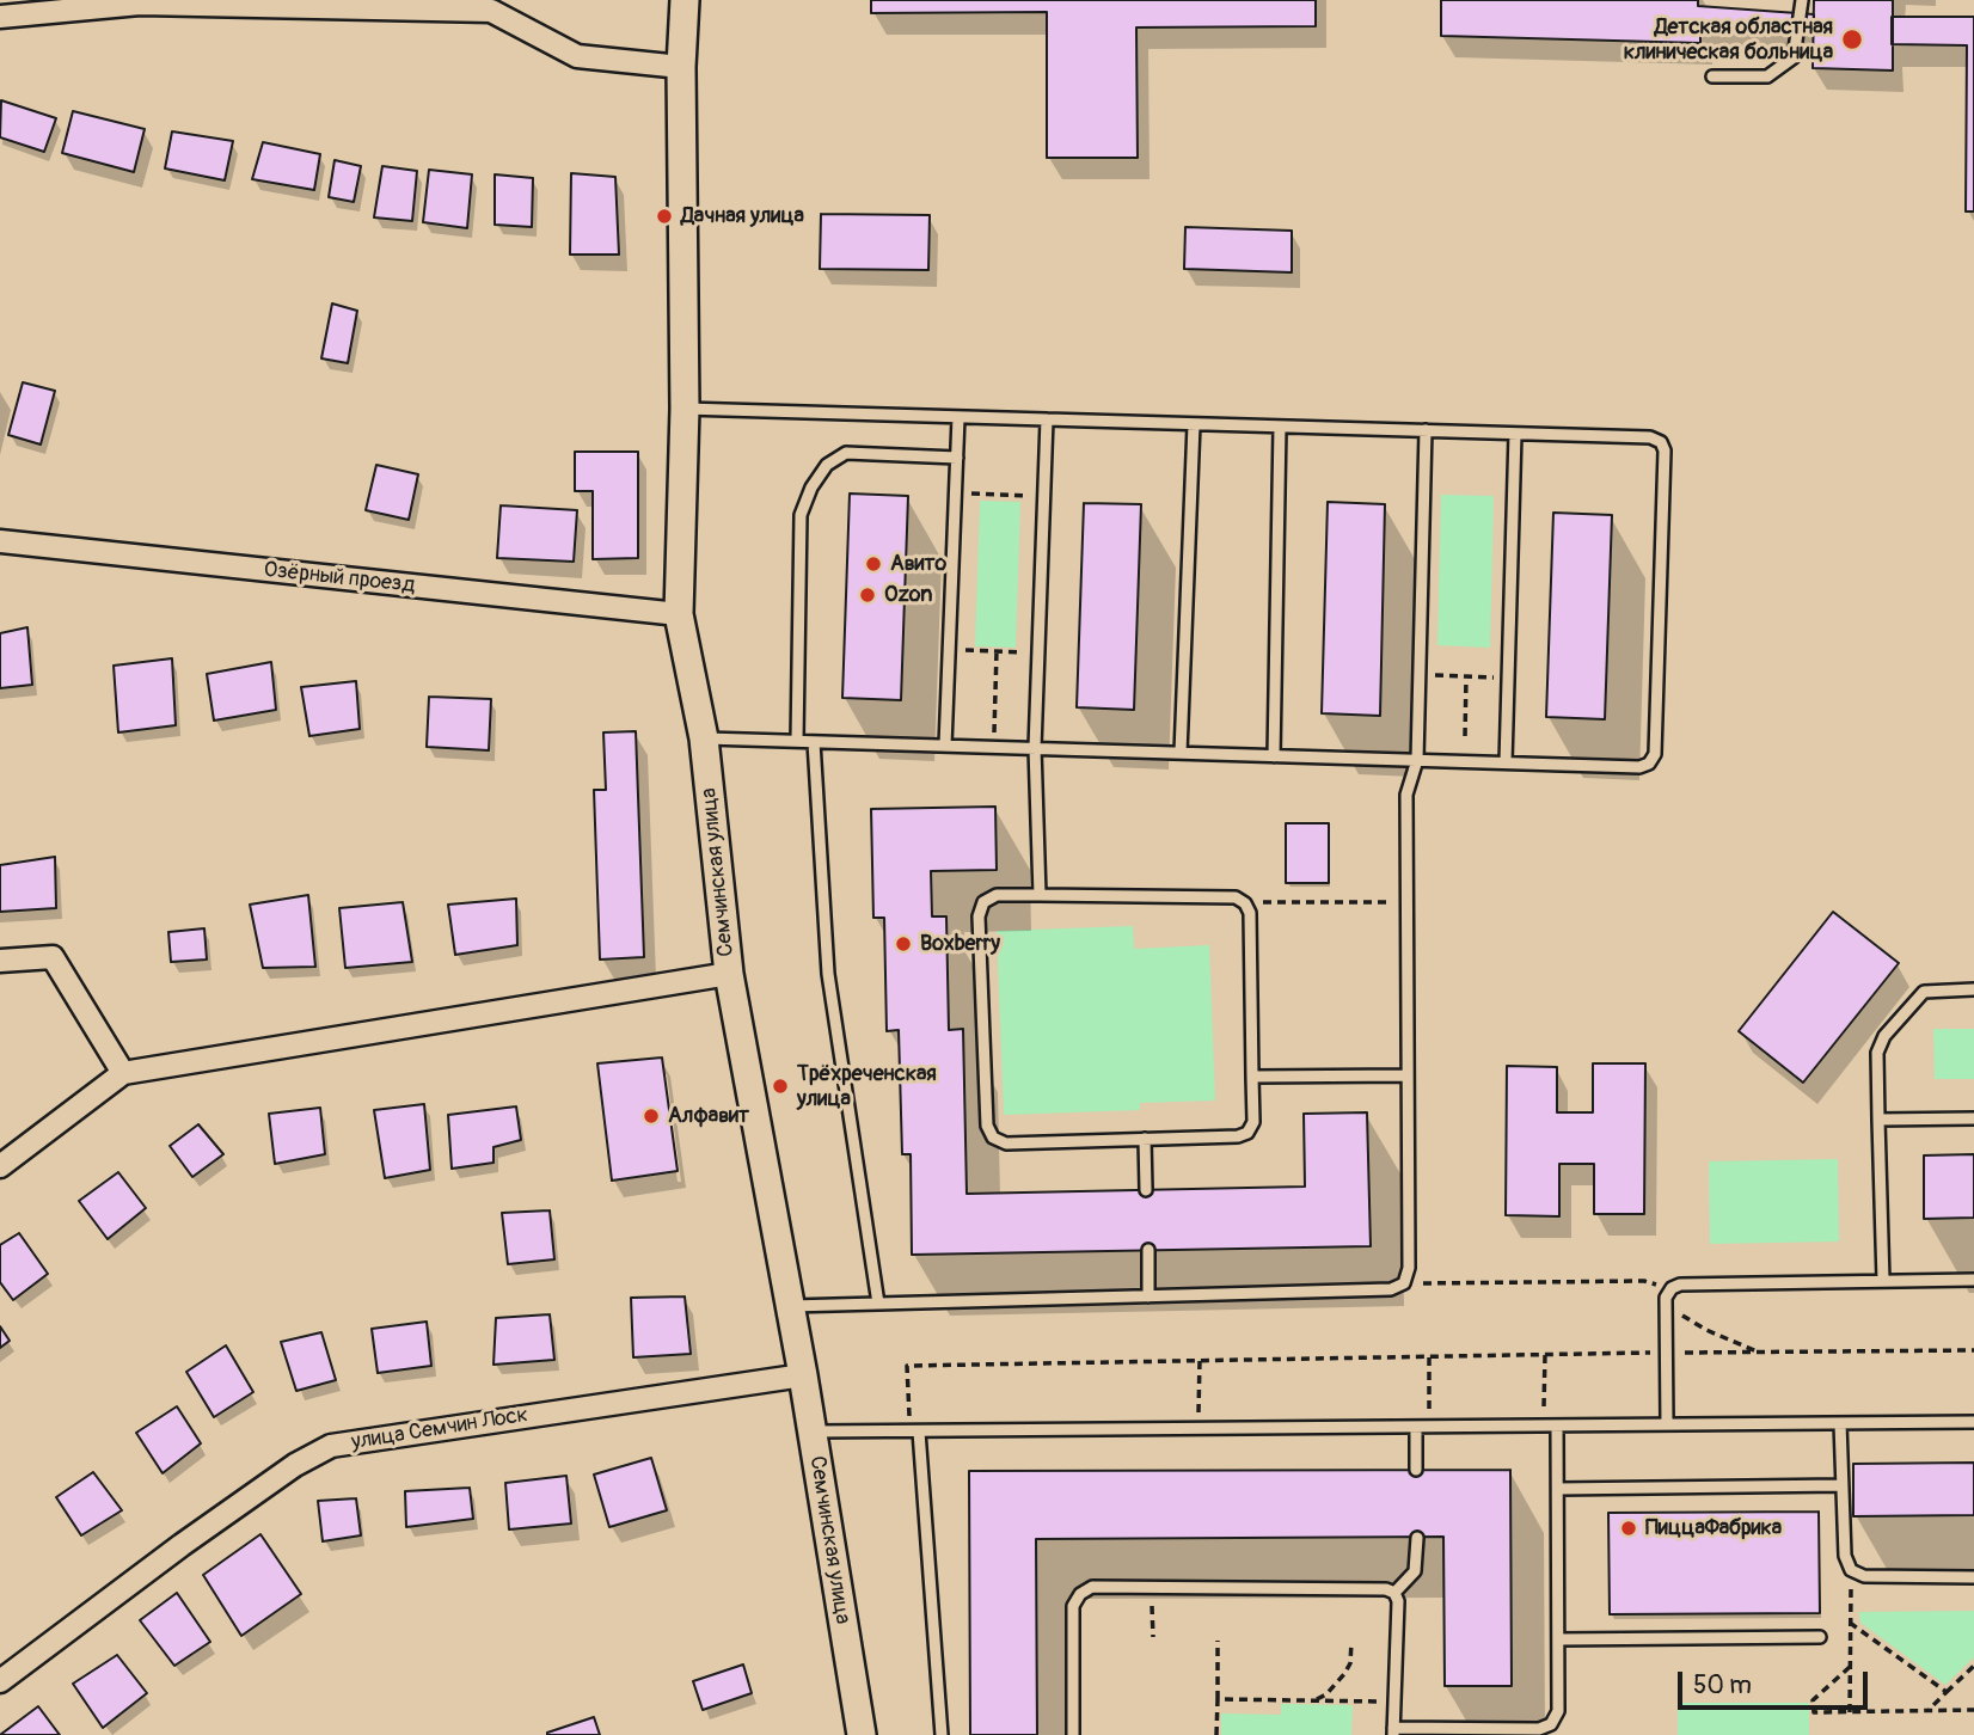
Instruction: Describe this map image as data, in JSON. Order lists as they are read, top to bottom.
{
  "streets": {
    "street": ["Озёрный проезд", "Семчинская улица", "улица Семчин Лоск"]
  },
  "crossings": [
    ["Озёрный проезд", "Семчинская улица"],
    ["Семчинская улица", "улица Семчин Лоск"]
  ],
  "places": [
    "Детская областная клиническая больница",
    "Дачная улица",
    "Авито",
    "Ozon",
    "Boxberry",
    "Трёхреченская улица",
    "Алфавит",
    "ПиццаФабрика"
  ],
  "scale_bar": "50 m"
}
